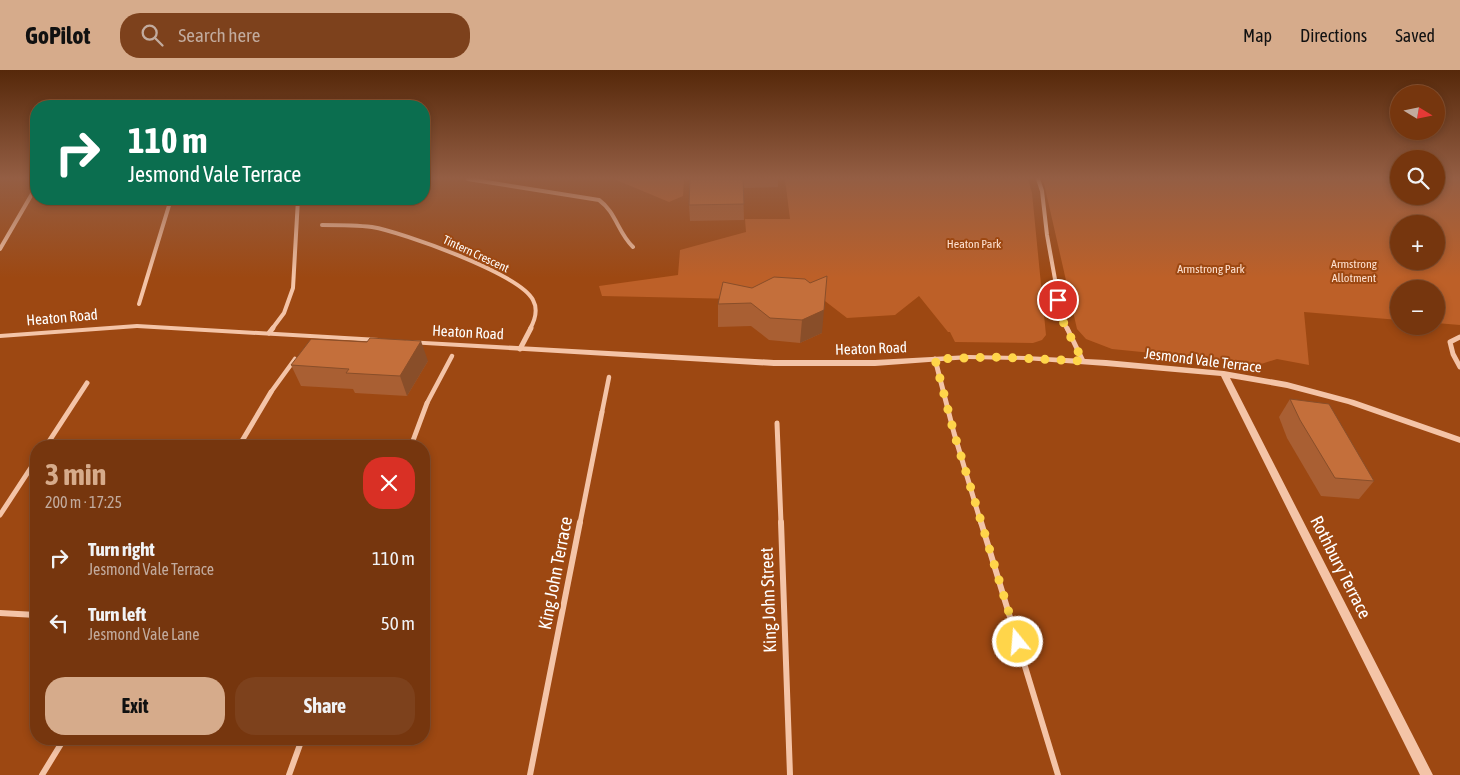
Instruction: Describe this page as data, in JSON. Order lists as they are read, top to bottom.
{
  "streets": {
    "street": [
      "Tintern Crescent",
      "Heaton Road",
      "Jesmond Vale Terrace",
      "Rothbury Terrace",
      "King John Terrace",
      "King John Street"
    ]
  },
  "crossings": [
    ["Tintern Crescent", "Heaton Road"],
    ["Heaton Road", "Jesmond Vale Terrace"],
    ["Jesmond Vale Terrace", "Rothbury Terrace"]
  ],
  "parks": ["Heaton Park", "Armstrong Allotment", "Armstrong Park"],
  "north": "right",
  "page": {
    "header": "GoPilot",
    "search": "Search here",
    "nav": ["Map", "Directions", "Saved"],
    "map_buttons": ["+", "−"],
    "turn": ["110 m", "Jesmond Vale Terrace"],
    "heading": ["3 min", "200 m · 17:25"],
    "list": [
      {
        "name": "Turn right",
        "note": "Jesmond Vale Terrace",
        "value": "110 m"
      },
      {
        "name": "Turn left",
        "note": "Jesmond Vale Lane",
        "value": "50 m"
      }
    ],
    "buttons": ["Exit", "Share"]
  }
}
